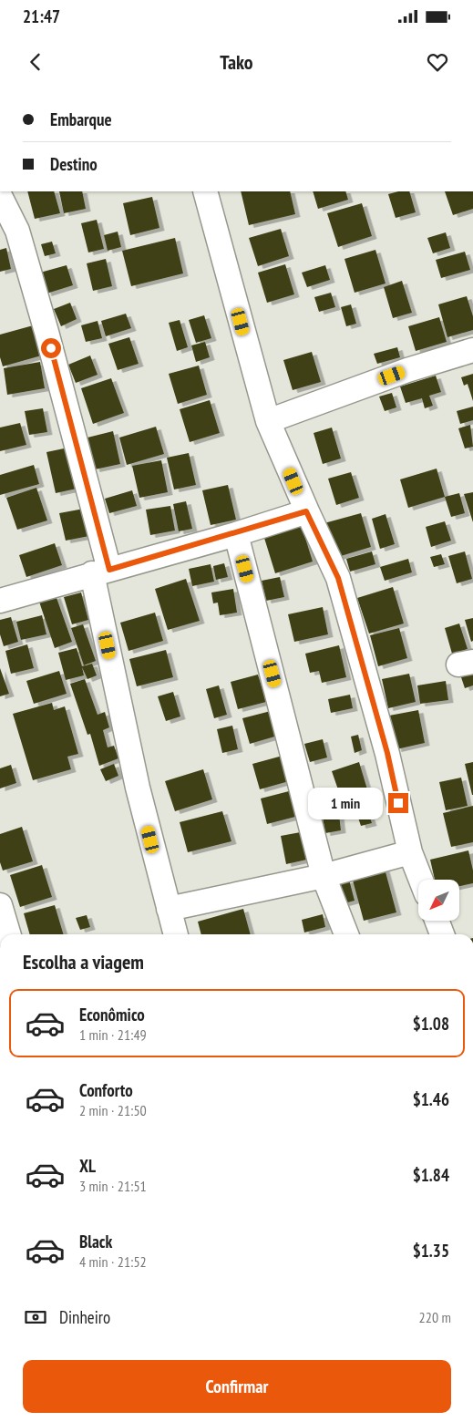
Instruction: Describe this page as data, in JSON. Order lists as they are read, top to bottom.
{
  "north": "bottom left",
  "page": {
    "status": "21:47",
    "header": "Tako",
    "banner": ["Embarque", "Destino"],
    "bubble": "1 min",
    "heading": "Escolha a viagem",
    "list": [
      {
        "name": "Econômico",
        "note": "1 min · 21:49",
        "value": "$1.08"
      },
      {
        "name": "Conforto",
        "note": "2 min · 21:50",
        "value": "$1.46"
      },
      {
        "name": "XL",
        "note": "3 min · 21:51",
        "value": "$1.84"
      },
      {
        "name": "Black",
        "note": "4 min · 21:52",
        "value": "$1.35"
      }
    ],
    "pay": ["Dinheiro", "220 m"],
    "buttons": "Confirmar"
  }
}
